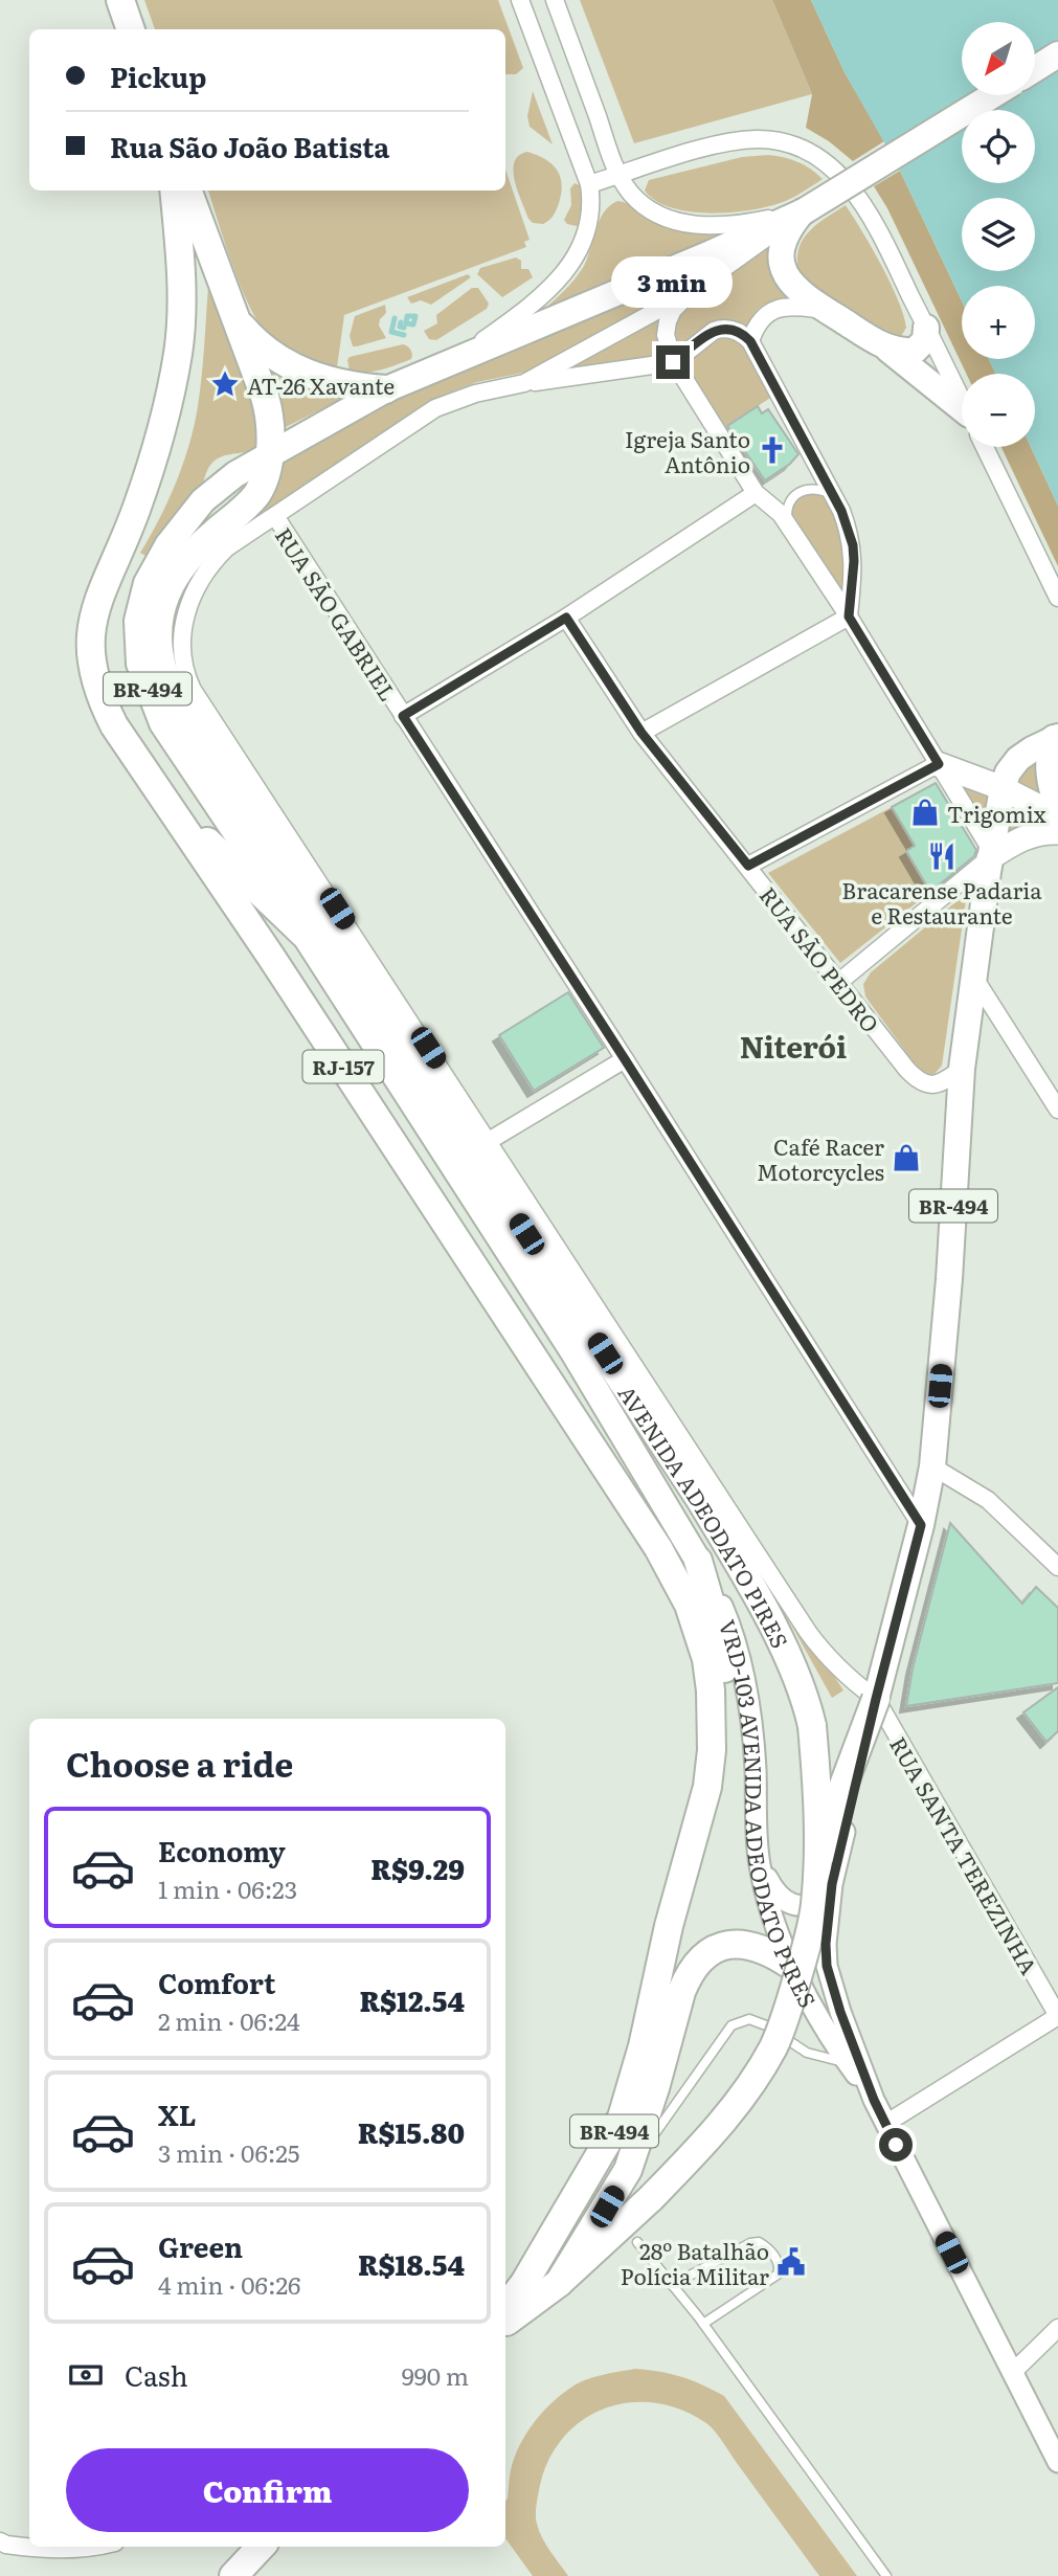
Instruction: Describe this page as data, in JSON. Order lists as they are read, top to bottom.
{
  "streets": {
    "highway": ["BR-494", "RJ-157", "AVENIDA ADEODATO PIRES"],
    "main road": ["VRD-103 AVENIDA ADEODATO PIRES"],
    "street": ["RUA SÃO GABRIEL", "RUA SÃO PEDRO", "RUA SANTA TEREZINHA"]
  },
  "crossings": [
    ["RUA SÃO GABRIEL", "BR-494"],
    ["RUA SÃO GABRIEL", "RUA SANTA TEREZINHA"],
    ["BR-494", "RUA SÃO PEDRO"],
    ["BR-494", "RJ-157"],
    ["BR-494", "AVENIDA ADEODATO PIRES"],
    ["BR-494", "VRD-103 AVENIDA ADEODATO PIRES"],
    ["BR-494", "RUA SANTA TEREZINHA"],
    ["AVENIDA ADEODATO PIRES", "VRD-103 AVENIDA ADEODATO PIRES"]
  ],
  "districts": ["Niterói"],
  "places": {
    "place": ["AT-26 Xavante"],
    "church": ["Igreja Santo Antônio"],
    "shop": ["Trigomix", "Café Racer Motorcycles"],
    "restaurant": ["Bracarense Padaria e Restaurante"],
    "public building": ["28º Batalhão Polícia Militar"]
  },
  "north": "bottom left",
  "page": {
    "map_buttons": ["+", "−"],
    "banner": ["Pickup", "Rua São João Batista"],
    "bubble": "3 min",
    "heading": "Choose a ride",
    "list": [
      {
        "name": "Economy",
        "note": "1 min · 06:23",
        "value": "R$9.29"
      },
      {
        "name": "Comfort",
        "note": "2 min · 06:24",
        "value": "R$12.54"
      },
      {
        "name": "XL",
        "note": "3 min · 06:25",
        "value": "R$15.80"
      },
      {
        "name": "Green",
        "note": "4 min · 06:26",
        "value": "R$18.54"
      }
    ],
    "pay": ["Cash", "990 m"],
    "buttons": "Confirm"
  }
}
